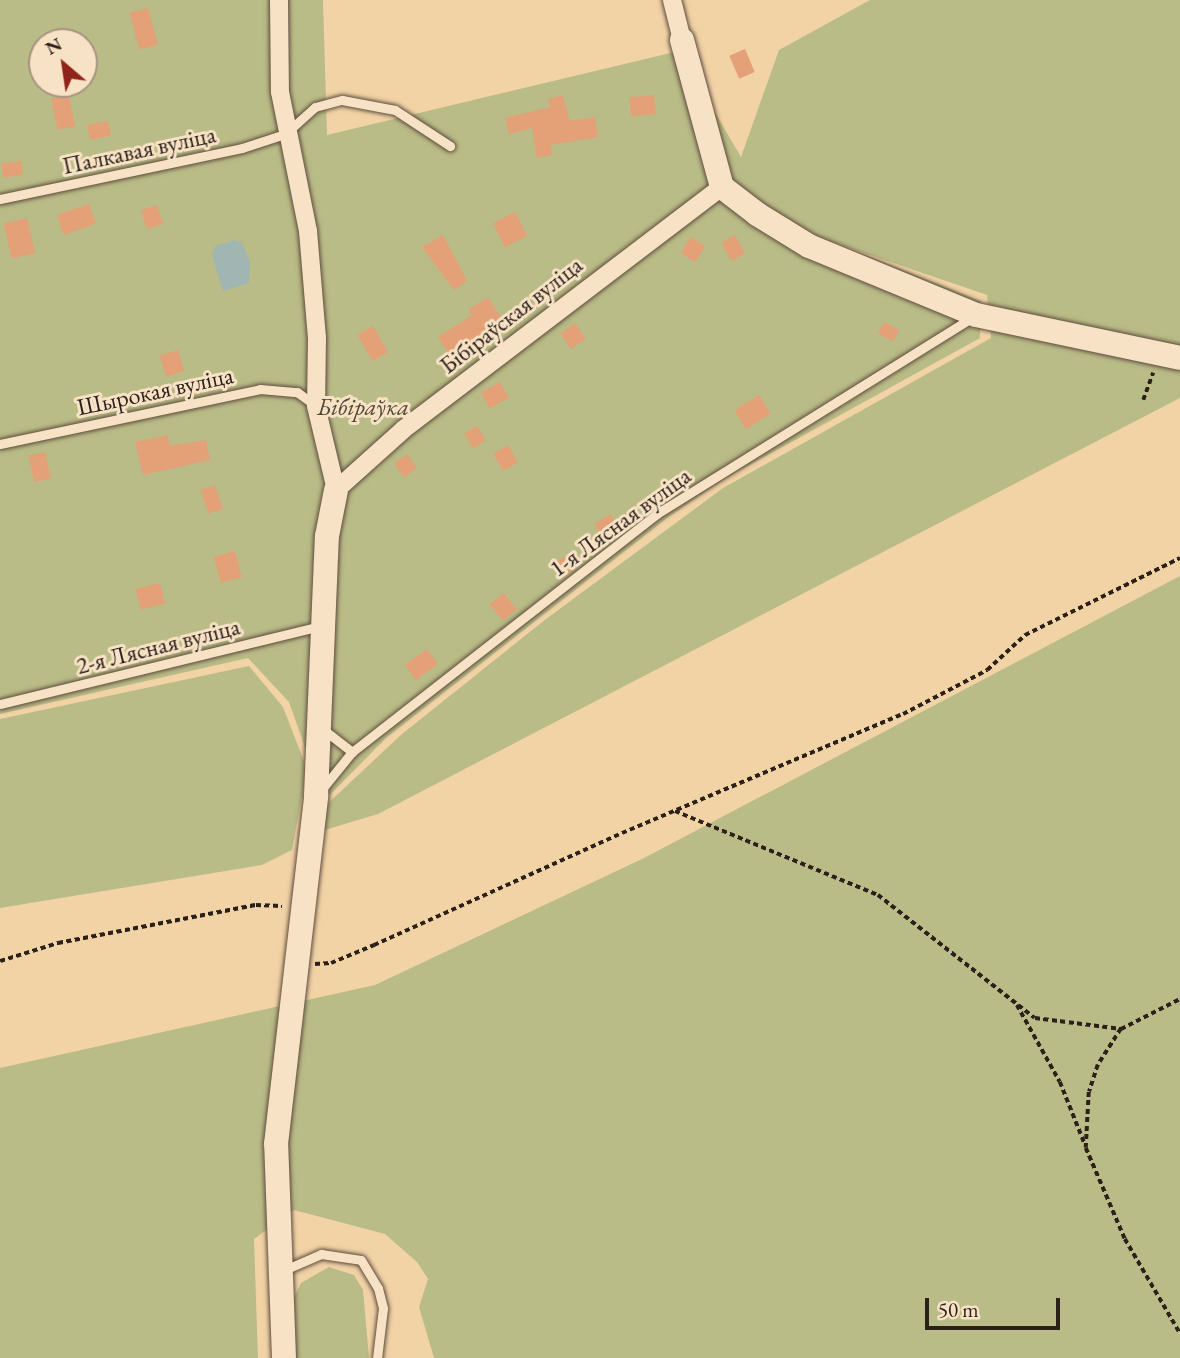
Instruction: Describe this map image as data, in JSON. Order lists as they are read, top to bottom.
{
  "streets": {
    "street": ["Бібіраўская вуліца"],
    "lane": [
      "Палкавая вуліца",
      "Шырокая вуліца",
      "1-я Лясная вуліца",
      "2-я Лясная вуліца"
    ]
  },
  "parks": ["Бібіраўка"],
  "scale_bar": "50 m",
  "north": "top left"
}
